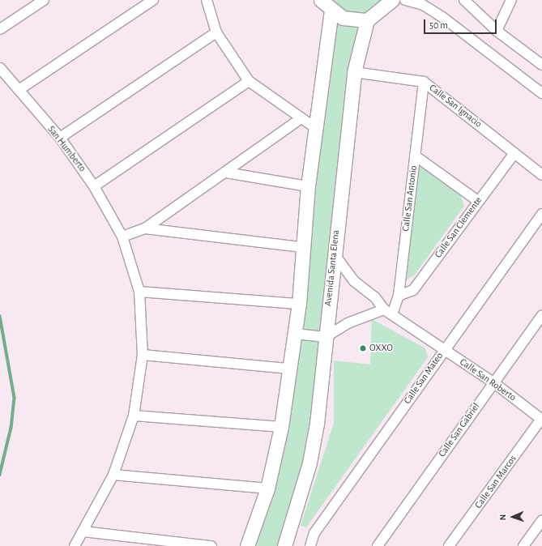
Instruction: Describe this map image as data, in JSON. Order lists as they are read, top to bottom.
{
  "streets": {
    "street": [
      "Calle San Ignacio",
      "San Humberto",
      "Calle San Antonio",
      "Calle San Clemente",
      "Avenida Santa Elena",
      "Calle San Mateo",
      "Calle San Roberto",
      "Calle San Gabriel",
      "Calle San Marcos"
    ]
  },
  "crossings": [
    ["Calle San Ignacio", "Calle San Antonio"],
    ["Calle San Ignacio", "Calle San Clemente"],
    ["Calle San Ignacio", "Avenida Santa Elena"],
    ["Calle San Antonio", "Calle San Clemente"],
    ["Calle San Antonio", "Calle San Roberto"],
    ["Avenida Santa Elena", "Calle San Roberto"],
    ["Calle San Mateo", "Calle San Roberto"],
    ["Calle San Roberto", "Calle San Gabriel"],
    ["Calle San Roberto", "Calle San Marcos"]
  ],
  "places": ["OXXO"],
  "scale_bar": "50 m",
  "north": "left"
}
